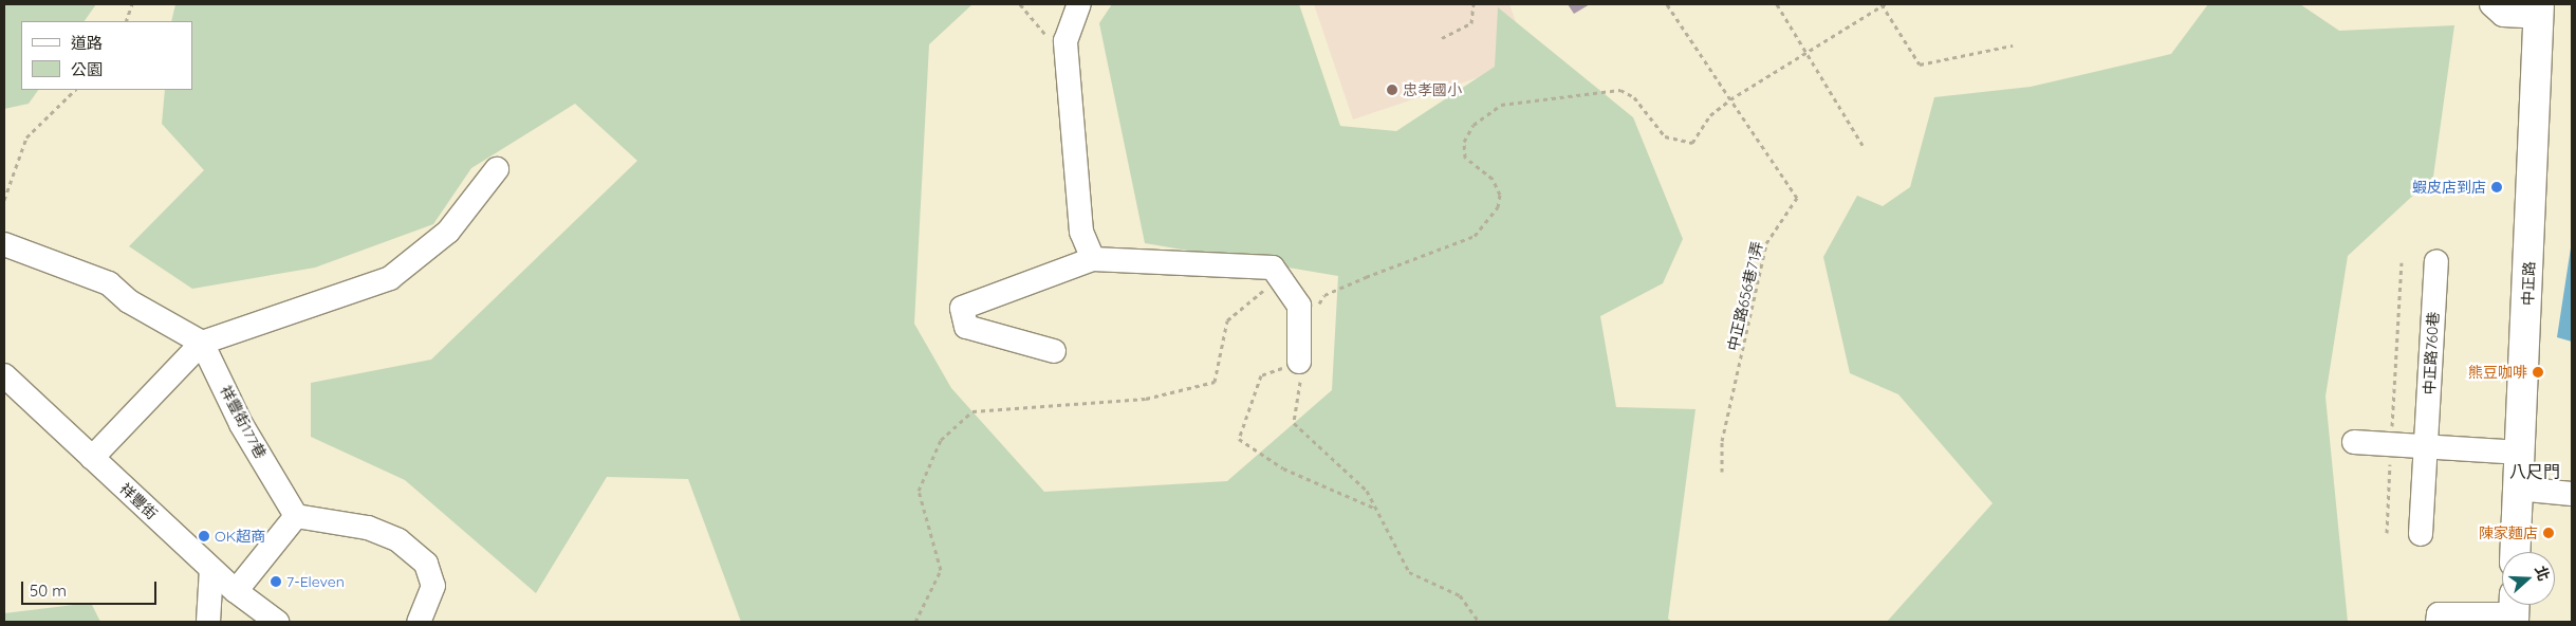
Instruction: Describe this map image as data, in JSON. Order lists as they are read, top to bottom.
{
  "streets": {
    "main road": ["中正路"],
    "street": ["中正路760巷", "祥豐街177巷", "祥豐街"],
    "path": ["中正路656巷71弄"]
  },
  "districts": ["八尺門"],
  "places": [
    "忠孝國小",
    "蝦皮店到店",
    "熊豆咖啡",
    "陳家麵店",
    "OK超商",
    "7-Eleven"
  ],
  "legend": ["道路", "公園"],
  "scale_bar": "50 m",
  "north": "right"
}
